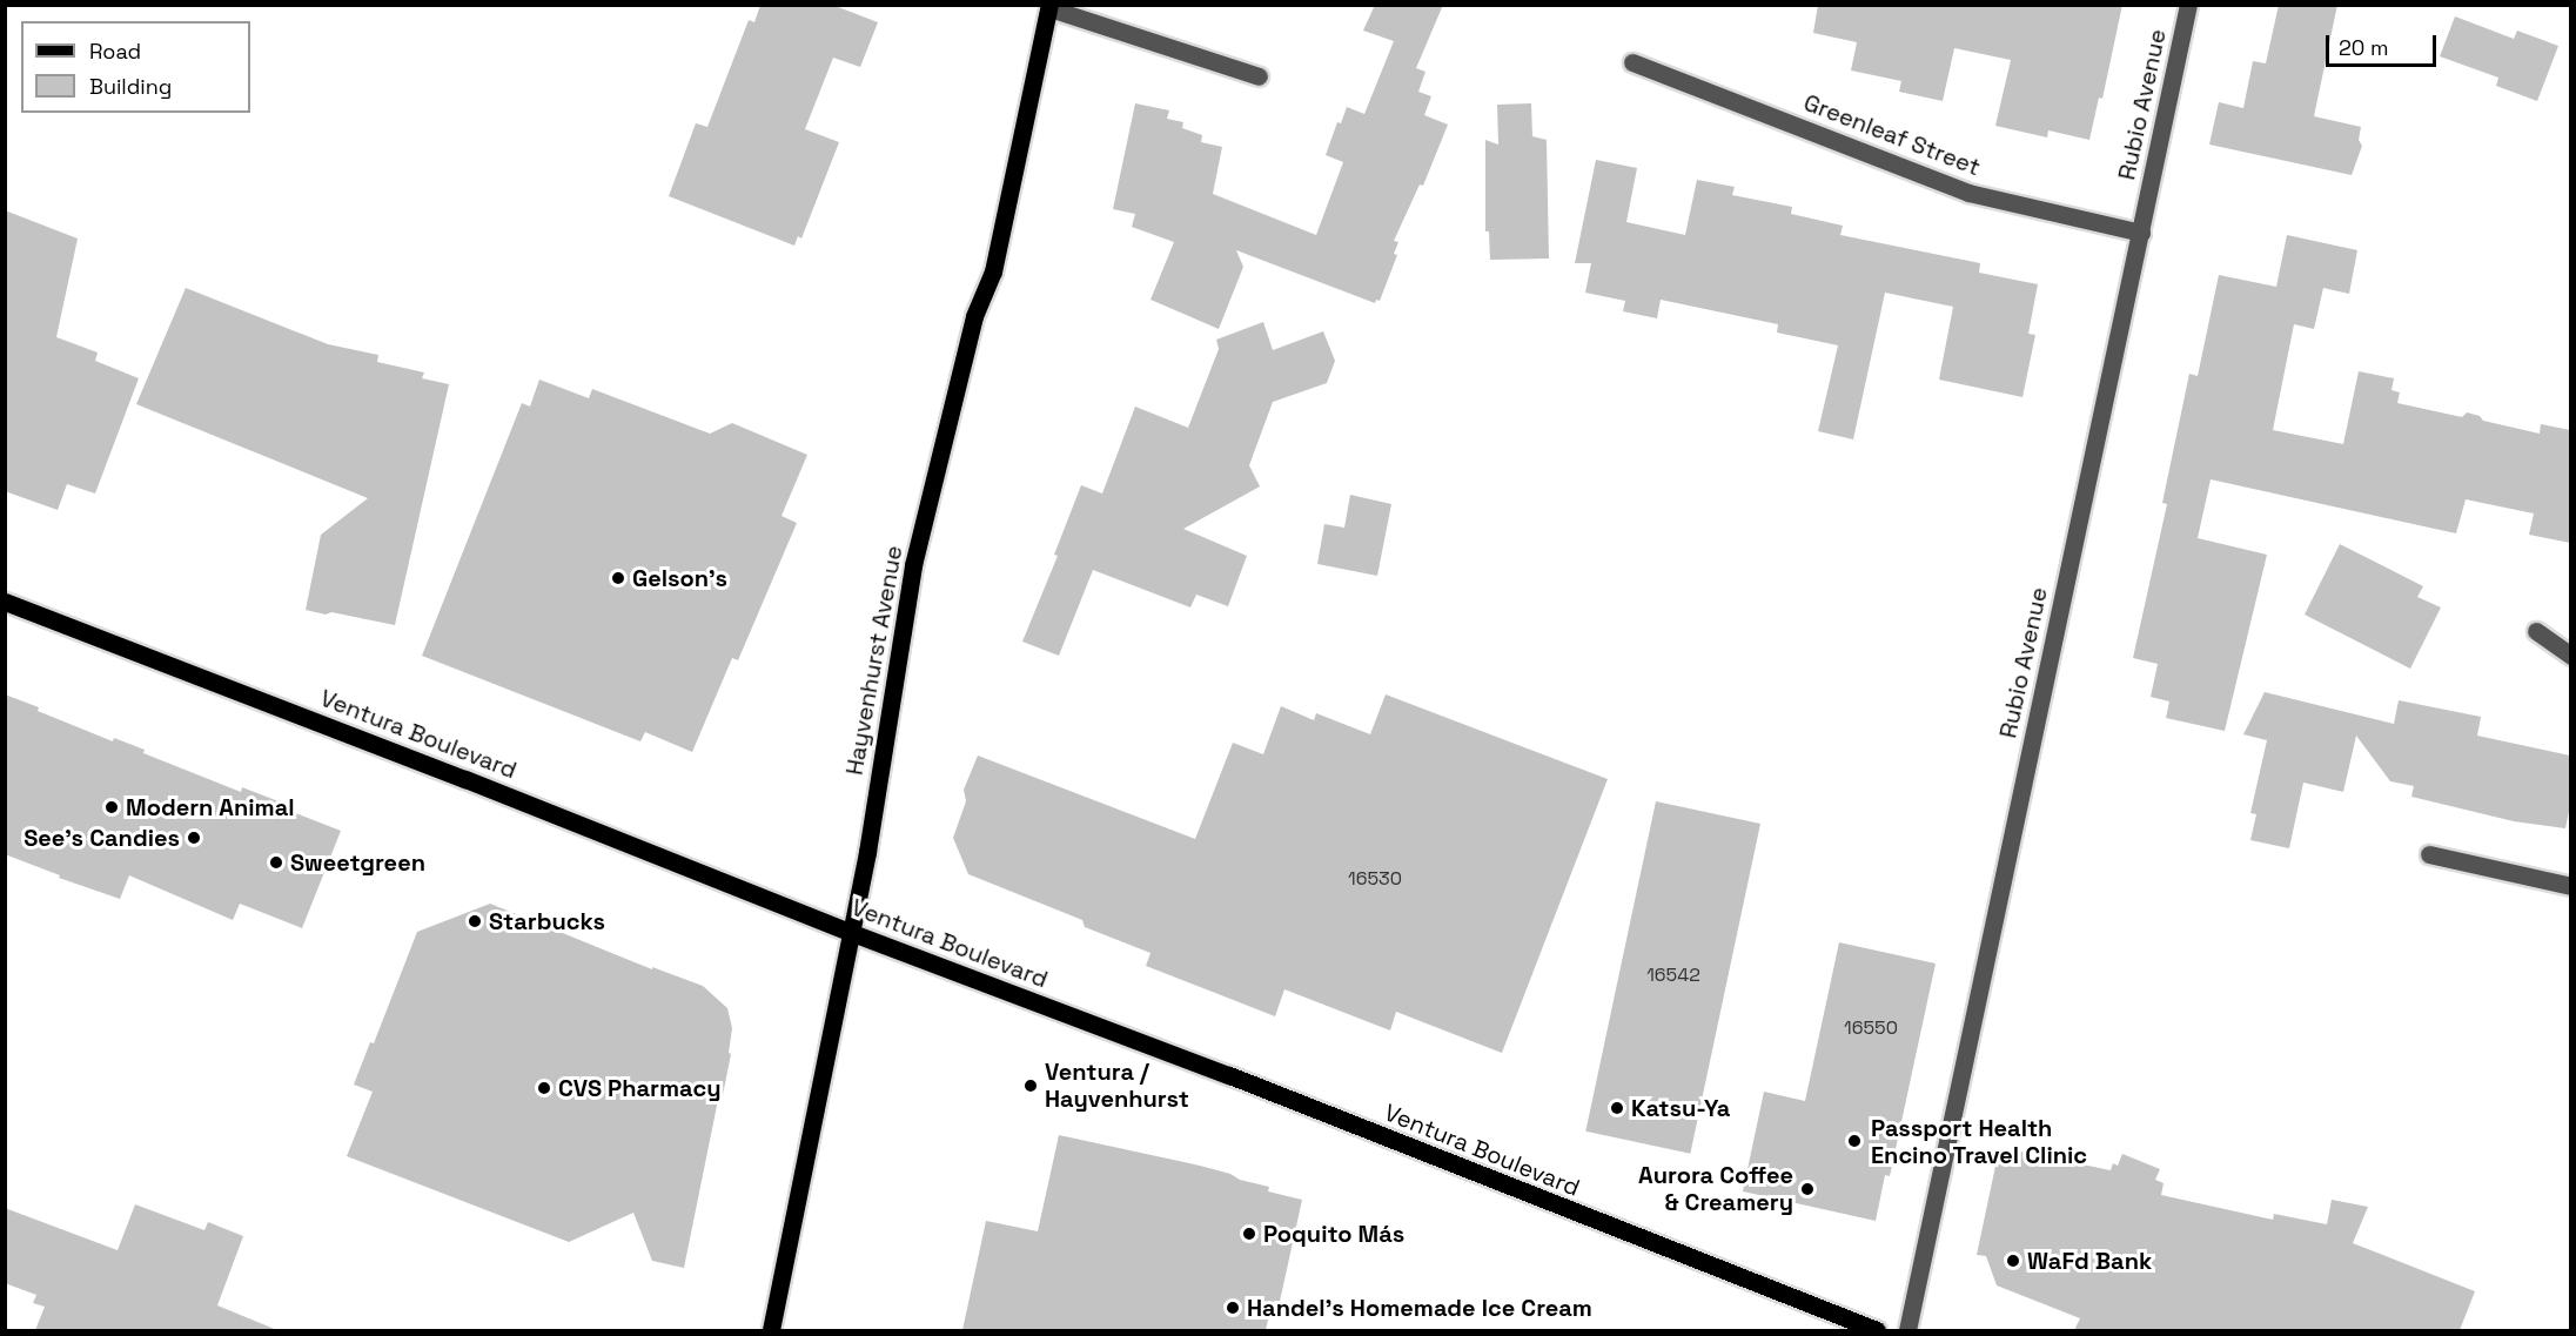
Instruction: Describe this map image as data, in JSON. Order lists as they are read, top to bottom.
{
  "streets": {
    "main road": ["Hayvenhurst Avenue", "Ventura Boulevard"],
    "street": ["Rubio Avenue", "Greenleaf Street"]
  },
  "crossings": [
    ["Rubio Avenue", "Greenleaf Street"],
    ["Hayvenhurst Avenue", "Ventura Boulevard"]
  ],
  "places": [
    "Gelson's",
    "Modern Animal",
    "See's Candies",
    "Sweetgreen",
    "Starbucks",
    "Ventura / Hayvenhurst",
    "CVS Pharmacy",
    "Katsu-Ya",
    "Passport Health Encino Travel Clinic",
    "Aurora Coffee & Creamery",
    "Poquito Más",
    "WaFd Bank",
    "Handel's Homemade Ice Cream"
  ],
  "house_numbers": ["16530", "16542", "16550"],
  "legend": ["Road", "Building"],
  "scale_bar": "20 m"
}
